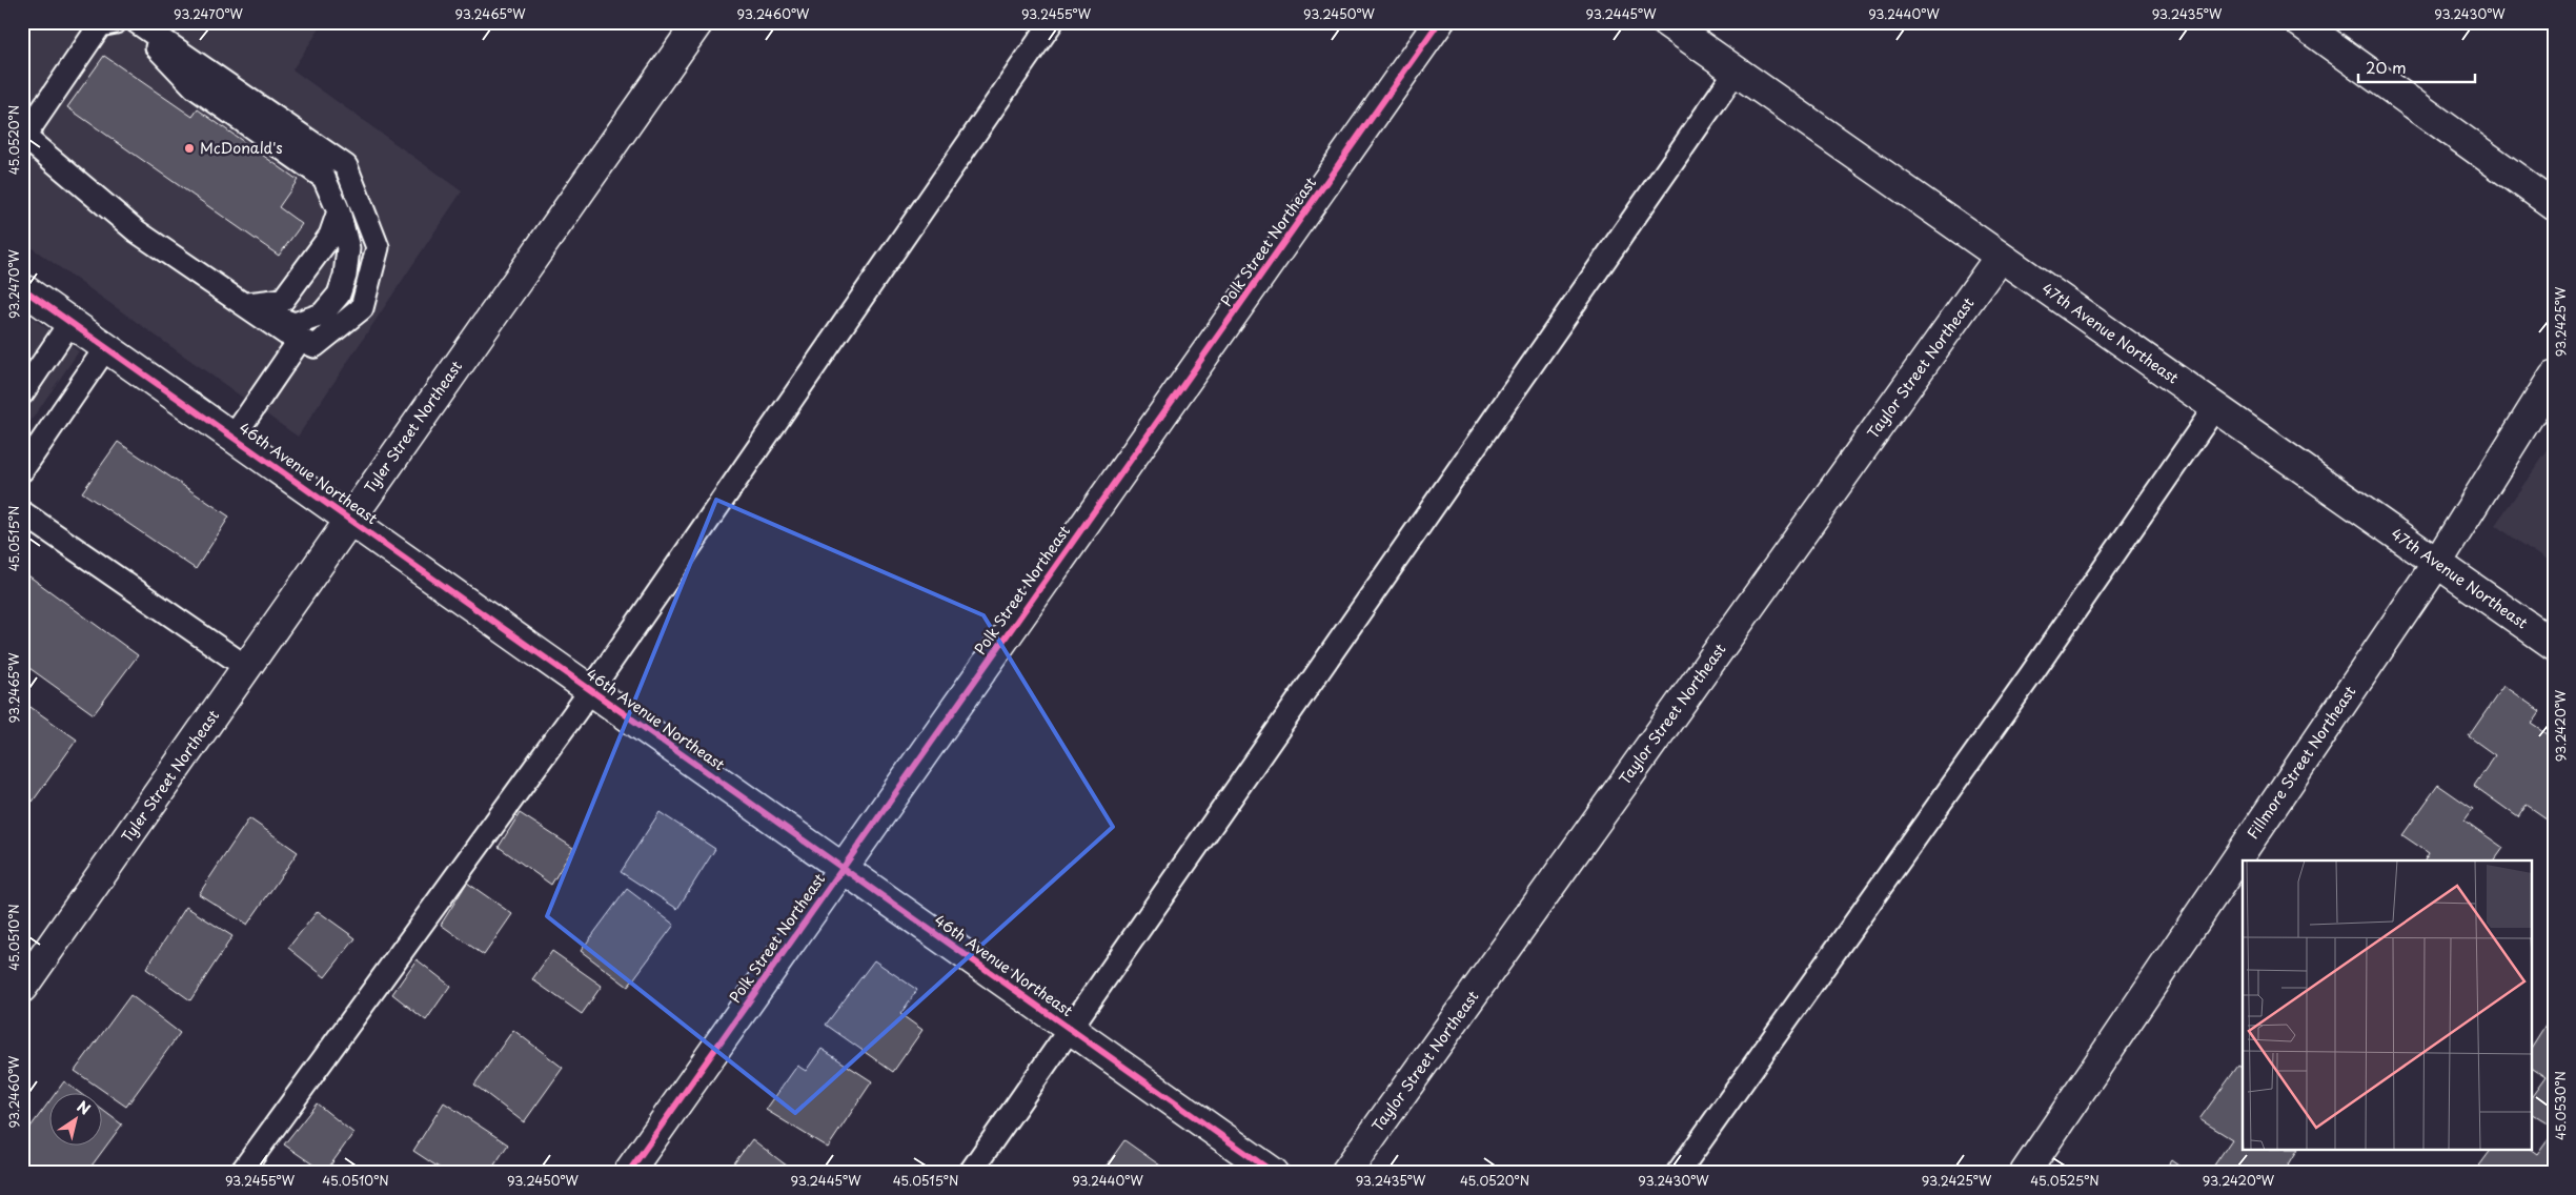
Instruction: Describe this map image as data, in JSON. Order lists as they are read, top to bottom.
{
  "streets": {
    "street": [
      "Polk Street Northeast",
      "47th Avenue Northeast",
      "Taylor Street Northeast",
      "Tyler Street Northeast",
      "46th Avenue Northeast",
      "Fillmore Street Northeast"
    ]
  },
  "crossings": [
    ["Polk Street Northeast", "46th Avenue Northeast"],
    ["47th Avenue Northeast", "Taylor Street Northeast"],
    ["47th Avenue Northeast", "Fillmore Street Northeast"],
    ["Tyler Street Northeast", "46th Avenue Northeast"]
  ],
  "places": ["McDonald's"],
  "scale_bar": "20 m",
  "north": "top right",
  "coordinates": [
    "93.2470°W",
    "93.2465°W",
    "93.2460°W",
    "93.2455°W",
    "93.2450°W",
    "93.2445°W",
    "93.2440°W",
    "93.2435°W",
    "93.2430°W",
    "45.0520°N",
    "93.2425°W",
    "45.0515°N",
    "93.2420°W",
    "45.0510°N",
    "45.0530°N",
    "45.0525°N"
  ]
}
